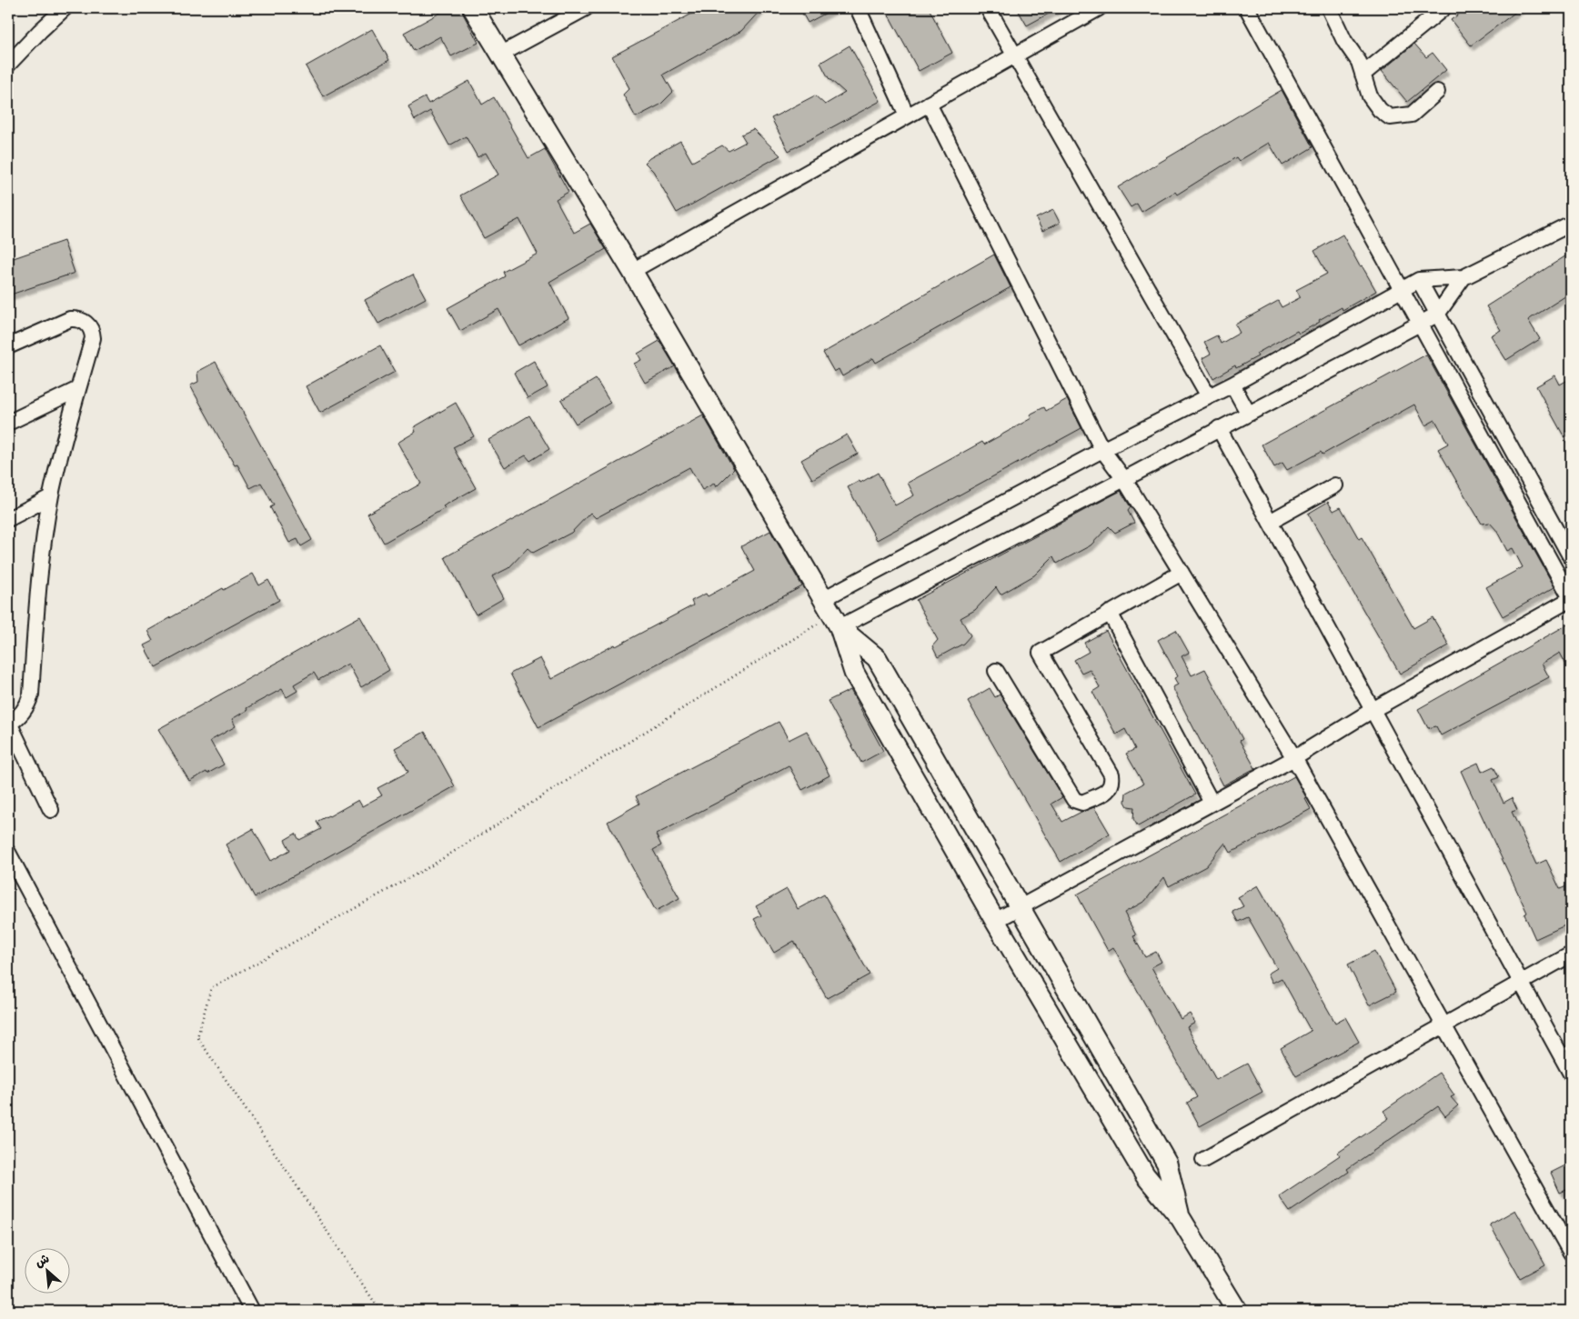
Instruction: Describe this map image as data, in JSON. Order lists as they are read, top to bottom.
{
  "north": "top left"
}
